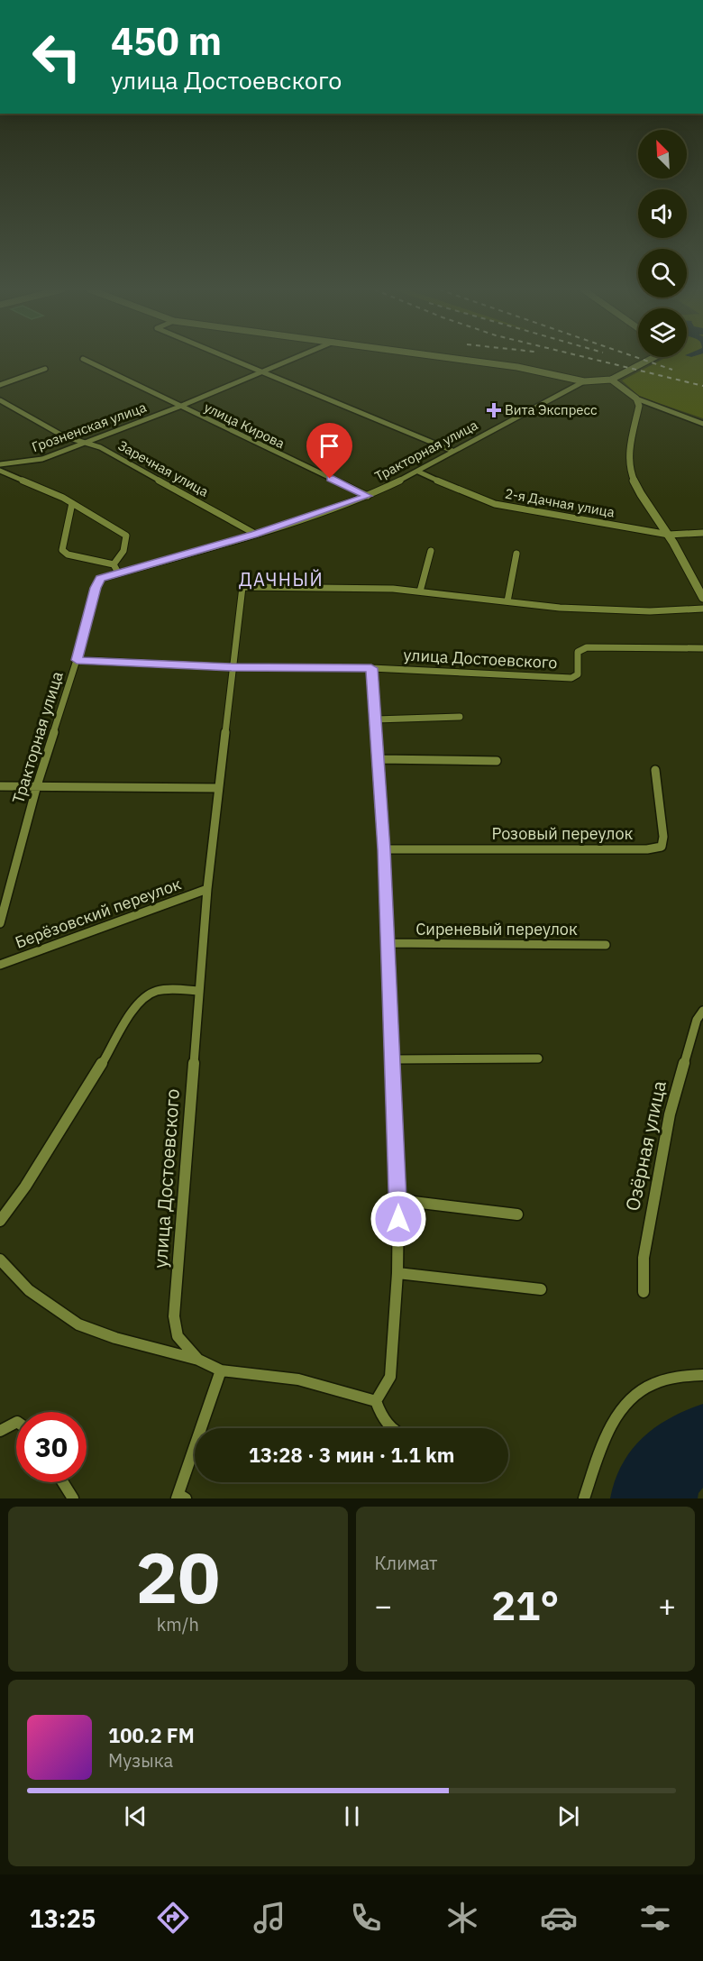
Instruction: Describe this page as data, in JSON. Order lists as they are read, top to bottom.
{
  "streets": {
    "street": [
      "улица Кирова",
      "Грозненская улица",
      "Тракторная улица",
      "Заречная улица",
      "2-я Дачная улица",
      "улица Достоевского",
      "Розовый переулок",
      "Берёзовский переулок",
      "Сиреневый переулок",
      "Озёрная улица"
    ]
  },
  "crossings": [
    ["улица Кирова", "Грозненская улица"],
    ["улица Кирова", "Тракторная улица"],
    ["Грозненская улица", "Заречная улица"],
    ["Тракторная улица", "Заречная улица"],
    ["Тракторная улица", "2-я Дачная улица"],
    ["Тракторная улица", "улица Достоевского"],
    ["улица Достоевского", "Берёзовский переулок"]
  ],
  "districts": ["ДАЧНЫЙ"],
  "places": {
    "health": ["Вита Экспресс"]
  },
  "north": "top left",
  "page": {
    "turn": ["450 m", "улица Достоевского"],
    "limit": "30",
    "trip": "13:28 · 3 мин · 1.1 km",
    "tile": [
      ["20", "km/h"],
      "Климат"
    ],
    "heat": ["−", "21°", "+"],
    "song": ["100.2 FM", "Музыка"],
    "tabs": "13:25"
  }
}
